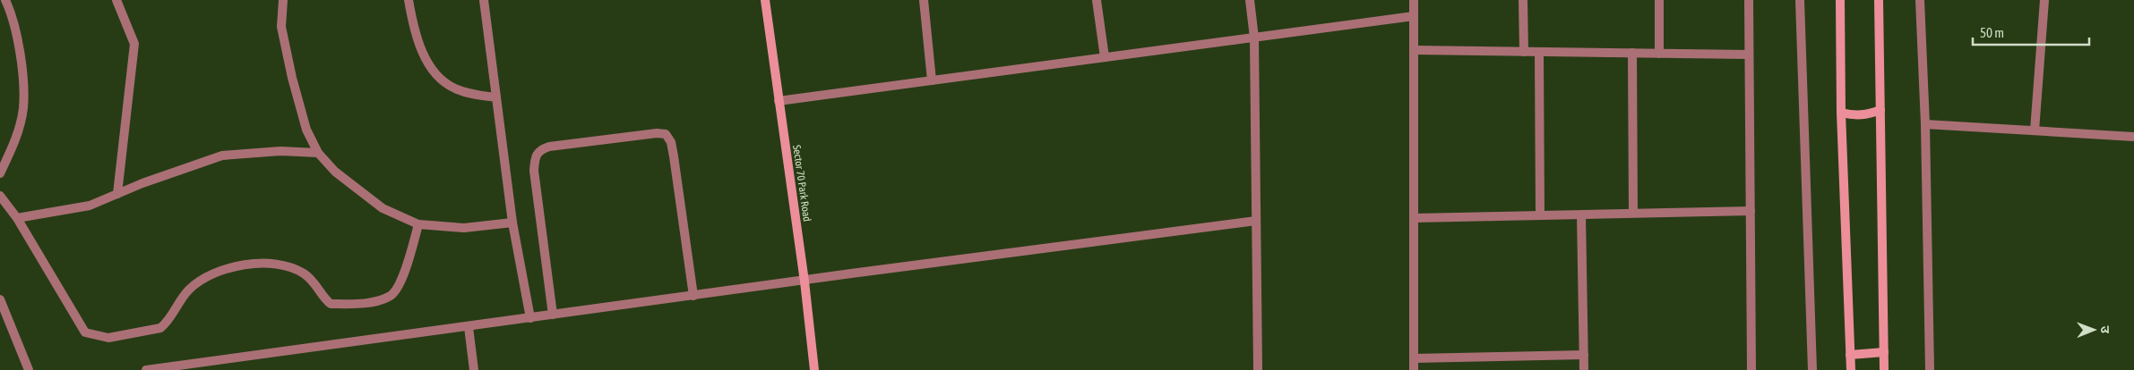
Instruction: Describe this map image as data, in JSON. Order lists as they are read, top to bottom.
{
  "streets": {
    "street": ["Sector 70 Park Road"]
  },
  "scale_bar": "50 m",
  "north": "right"
}
